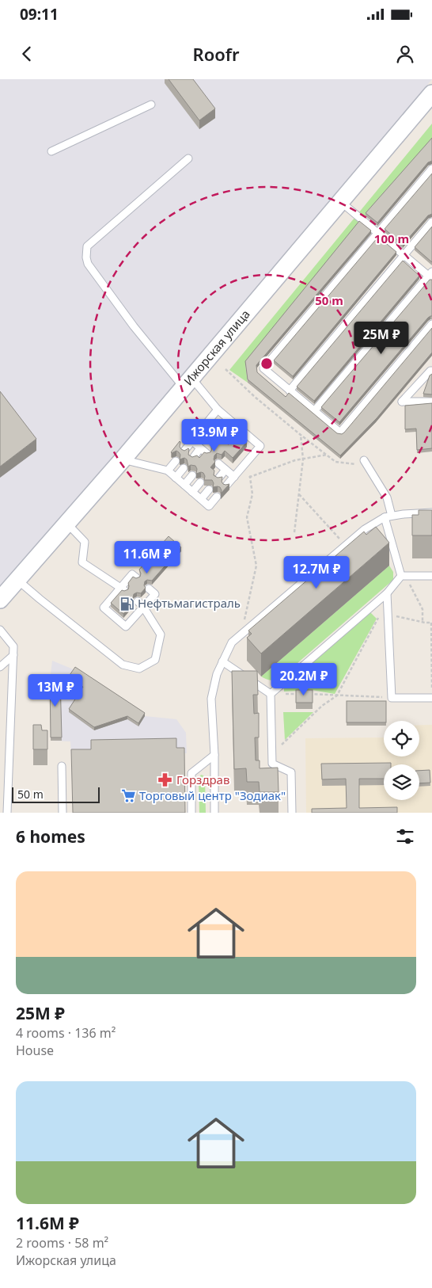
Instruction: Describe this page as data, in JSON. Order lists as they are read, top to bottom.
{
  "streets": {
    "street": ["Ижорская улица"]
  },
  "places": {
    "fuel station": ["Нефтьмагистраль"],
    "pharmacy": ["Горздрав"],
    "supermarket": ["Торговый центр \"Зодиак\""]
  },
  "scale_bar": "50 m",
  "page": {
    "status": "09:11",
    "header": "Roofr",
    "price": [
      "25M ₽",
      "13.9M ₽",
      "11.6M ₽",
      "12.7M ₽",
      "20.2M ₽",
      "13M ₽"
    ],
    "scale": "50 m",
    "heading": "6 homes",
    "list": [
      {
        "name": "25M ₽",
        "note": "4 rooms · 136 m² · House"
      },
      {
        "name": "11.6M ₽",
        "note": "2 rooms · 58 m² · Ижорская улица"
      }
    ]
  },
  "rings": ["100 m", "50 m"]
}
